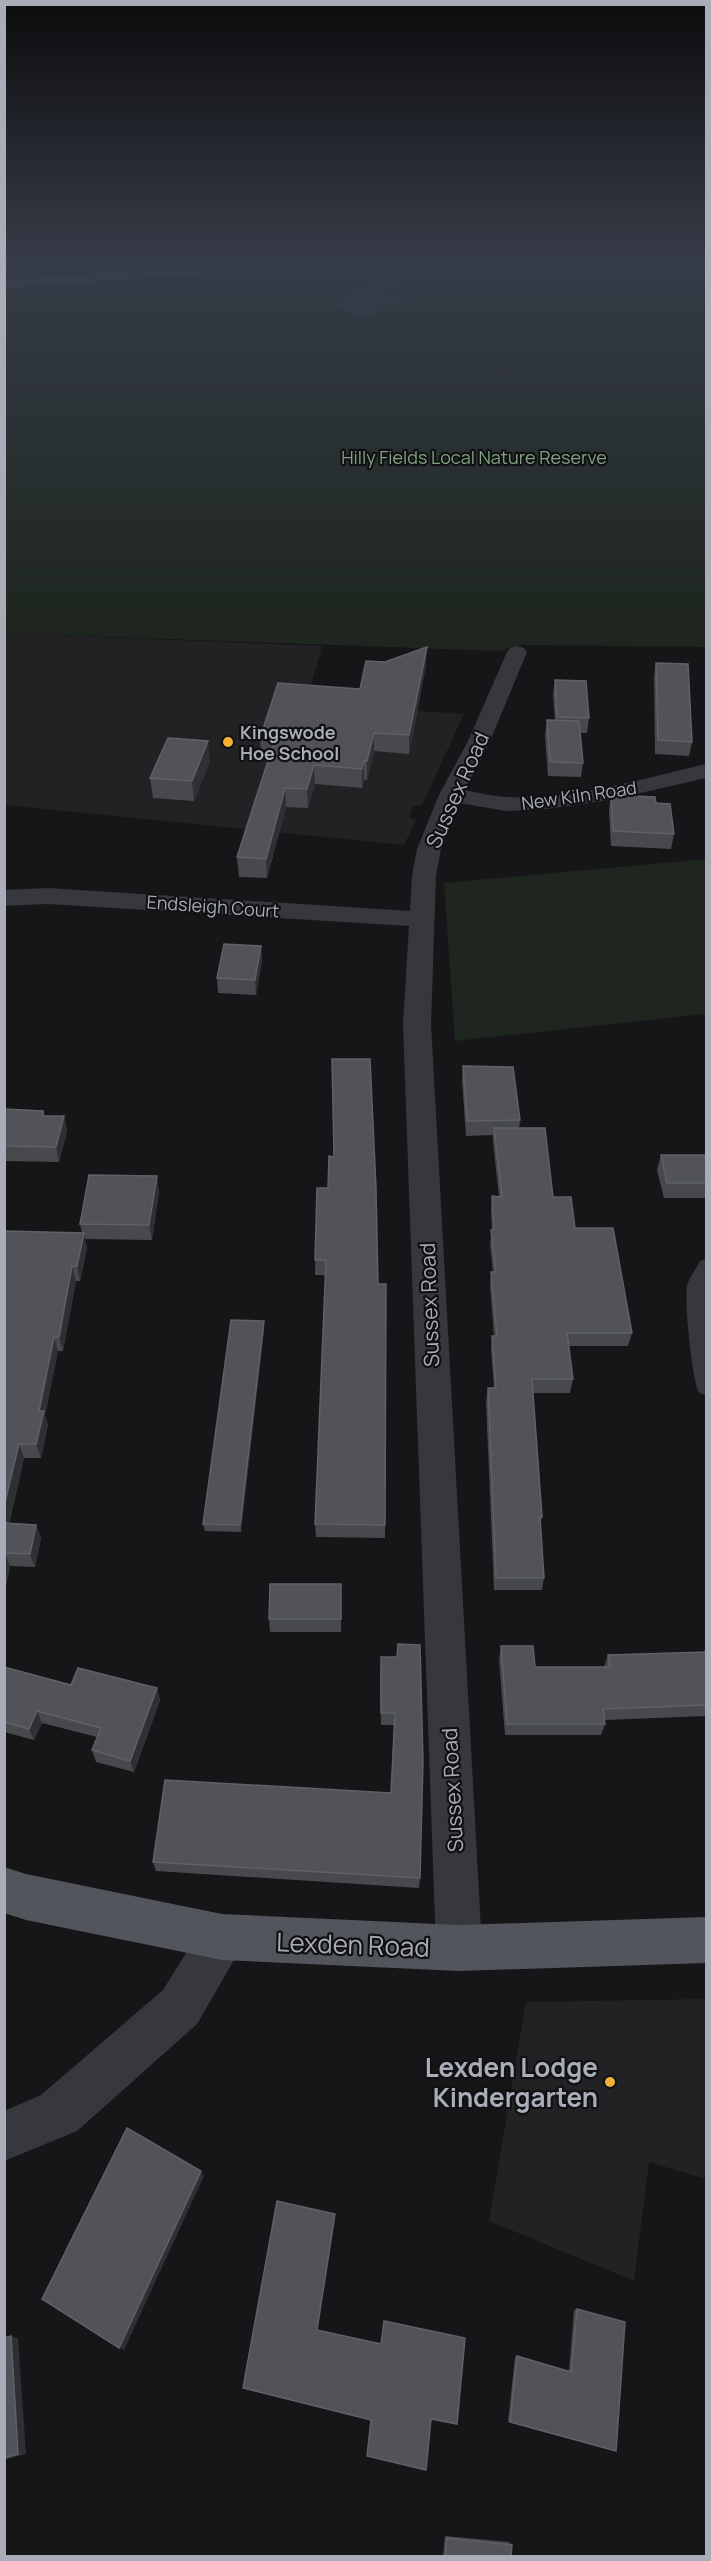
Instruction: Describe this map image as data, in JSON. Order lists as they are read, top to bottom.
{
  "streets": {
    "main road": ["Lexden Road"],
    "street": ["Sussex Road", "New Kiln Road", "Endsleigh Court"]
  },
  "crossings": [
    ["Sussex Road", "New Kiln Road"],
    ["Sussex Road", "Endsleigh Court"],
    ["Sussex Road", "Lexden Road"]
  ],
  "parks": ["Hilly Fields Local Nature Reserve"],
  "places": ["Kingswode Hoe School", "Lexden Lodge Kindergarten"]
}
